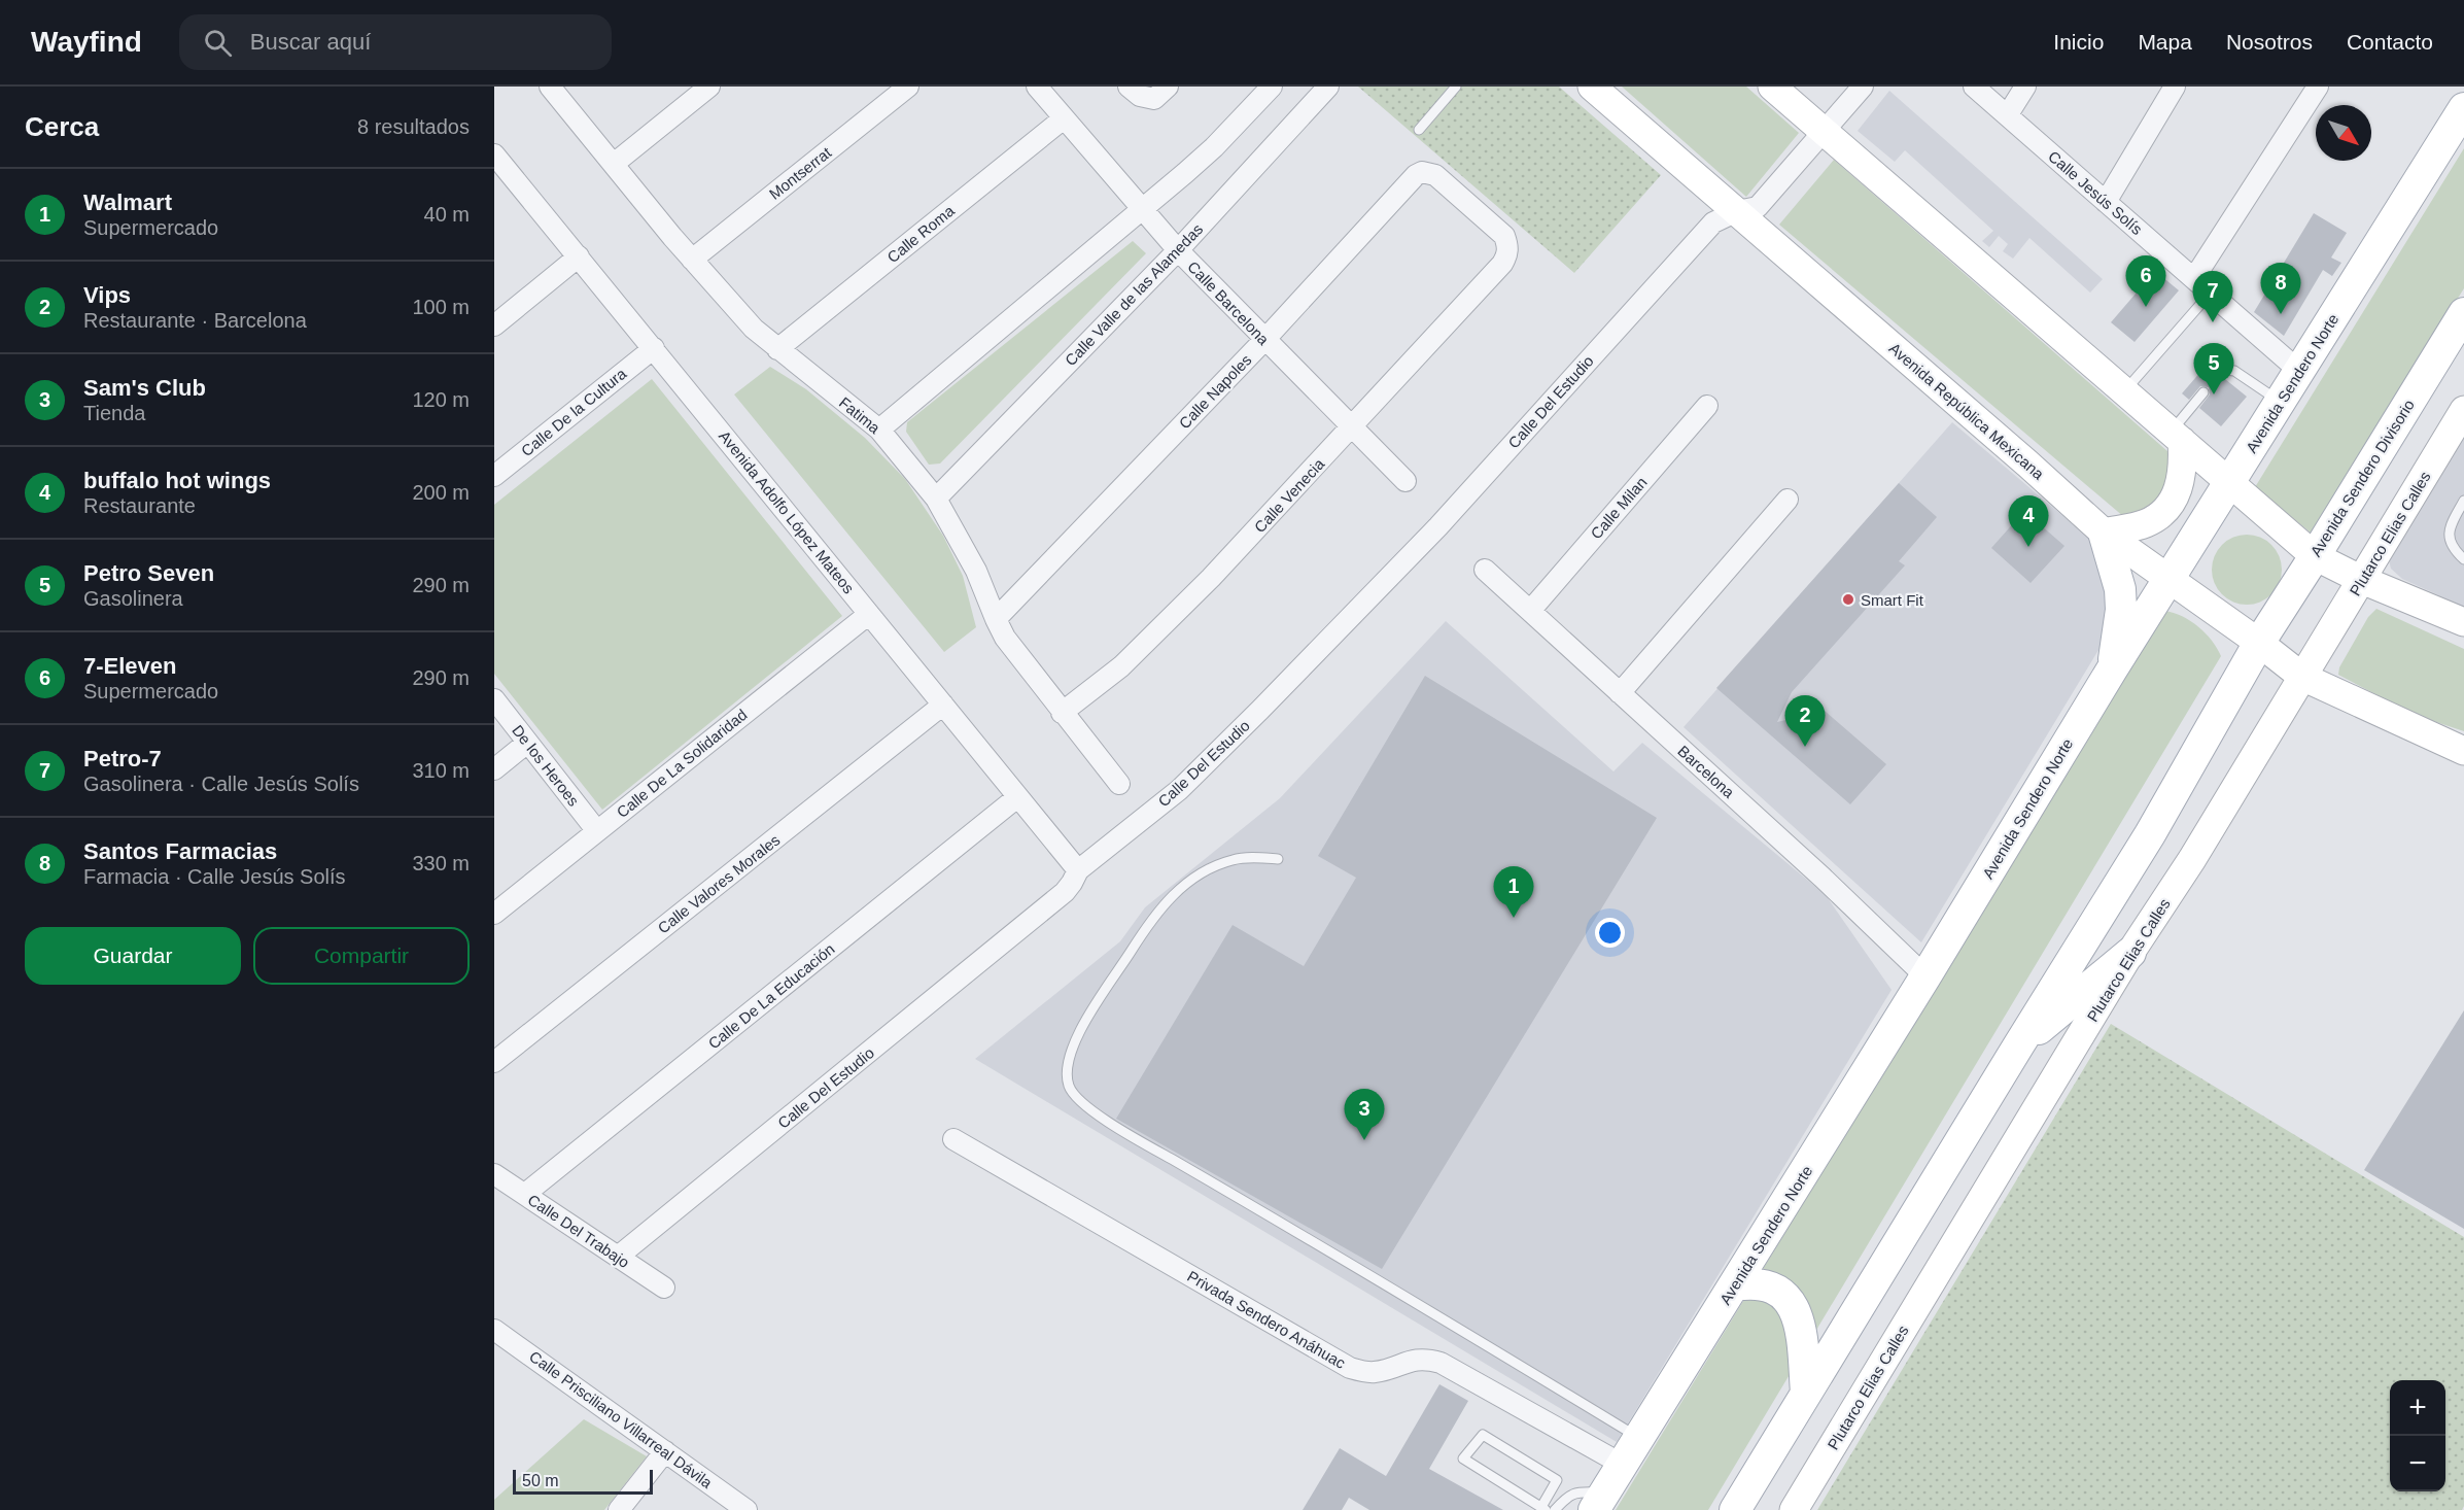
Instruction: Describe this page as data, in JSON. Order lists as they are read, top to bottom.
{
  "streets": {
    "main road": [
      "Avenida Sendero Norte",
      "Avenida República Mexicana",
      "Avenida Sendero Divisorio",
      "Plutarco Elias Calles"
    ],
    "street": [
      "Montserrat",
      "Calle Jesús Solís",
      "Calle Roma",
      "Calle Valle de las Alamedas",
      "Calle Barcelona",
      "Calle Napoles",
      "Calle Del Estudio",
      "Calle De la Cultura",
      "Fatima",
      "Calle Venecia",
      "Calle Milan",
      "Avenida Adolfo López Mateos",
      "Calle De La Solidaridad",
      "De los Heroes",
      "Barcelona",
      "Calle Valores Morales",
      "Calle De La Educación",
      "Calle Del Trabajo",
      "Privada Sendero Anáhuac",
      "Calle Prisciliano Villarreal Dávila"
    ]
  },
  "crossings": [
    ["Montserrat", "Fatima"],
    ["Calle Jesús Solís", "Avenida Sendero Norte"],
    ["Calle Roma", "Calle Barcelona"],
    ["Calle Roma", "Fatima"],
    ["Calle Valle de las Alamedas", "Calle Barcelona"],
    ["Calle Valle de las Alamedas", "Fatima"],
    ["Calle Barcelona", "Calle Napoles"],
    ["Calle Barcelona", "Calle Venecia"],
    ["Avenida Sendero Norte", "Avenida República Mexicana"],
    ["Avenida Sendero Norte", "Barcelona"],
    ["Avenida Sendero Norte", "Privada Sendero Anáhuac"],
    ["Calle Napoles", "Fatima"],
    ["Calle Napoles", "Calle Venecia"],
    ["Calle Del Estudio", "Avenida República Mexicana"],
    ["Calle Del Estudio", "Avenida Adolfo López Mateos"],
    ["Calle Del Estudio", "Calle Del Trabajo"],
    ["Avenida República Mexicana", "Avenida Sendero Divisorio"],
    ["Avenida República Mexicana", "Plutarco Elias Calles"],
    ["Calle De la Cultura", "Avenida Adolfo López Mateos"],
    ["Fatima", "Calle Venecia"],
    ["Calle Milan", "Barcelona"],
    ["Avenida Adolfo López Mateos", "Calle De La Solidaridad"],
    ["Avenida Adolfo López Mateos", "Calle Valores Morales"],
    ["Avenida Adolfo López Mateos", "Calle De La Educación"],
    ["Calle De La Solidaridad", "De los Heroes"],
    ["Calle De La Educación", "Calle Del Trabajo"]
  ],
  "places": ["Smart Fit"],
  "scale_bar": "50 m",
  "north": "bottom right",
  "page": {
    "header": "Wayfind",
    "search": "Buscar aquí",
    "nav": [
      "Inicio",
      "Mapa",
      "Nosotros",
      "Contacto"
    ],
    "heading": ["Cerca", "8 resultados"],
    "list": [
      {
        "mark": "1",
        "name": "Walmart",
        "note": "Supermercado",
        "value": "40 m"
      },
      {
        "mark": "2",
        "name": "Vips",
        "note": "Restaurante · Barcelona",
        "value": "100 m"
      },
      {
        "mark": "3",
        "name": "Sam's Club",
        "note": "Tienda",
        "value": "120 m"
      },
      {
        "mark": "4",
        "name": "buffalo hot wings",
        "note": "Restaurante",
        "value": "200 m"
      },
      {
        "mark": "5",
        "name": "Petro Seven",
        "note": "Gasolinera",
        "value": "290 m"
      },
      {
        "mark": "6",
        "name": "7-Eleven",
        "note": "Supermercado",
        "value": "290 m"
      },
      {
        "mark": "7",
        "name": "Petro-7",
        "note": "Gasolinera · Calle Jesús Solís",
        "value": "310 m"
      },
      {
        "mark": "8",
        "name": "Santos Farmacias",
        "note": "Farmacia · Calle Jesús Solís",
        "value": "330 m"
      }
    ],
    "pins": [
      "6",
      "8",
      "7",
      "5",
      "4",
      "2",
      "1",
      "3"
    ],
    "buttons": ["Guardar", "Compartir"],
    "map_buttons": ["+", "−"],
    "scale": "50 m"
  }
}
